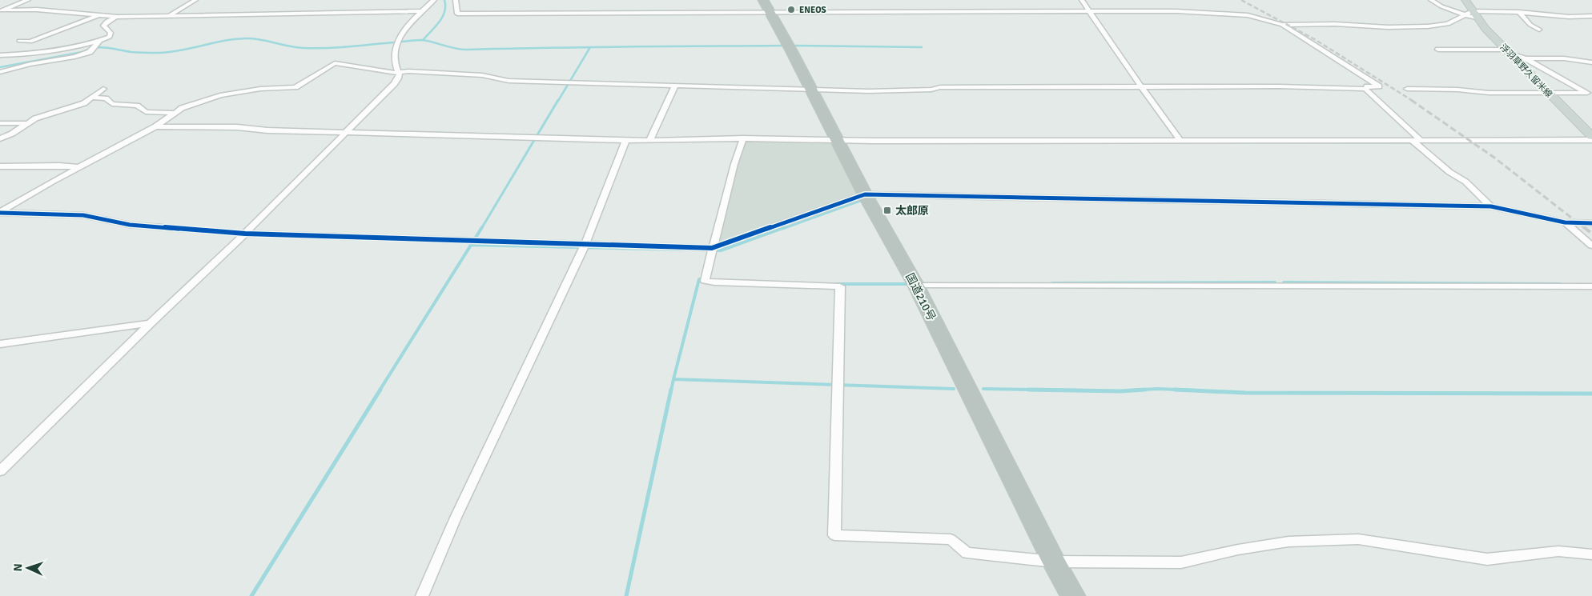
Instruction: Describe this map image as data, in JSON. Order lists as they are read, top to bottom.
{
  "streets": {
    "highway": ["国道210号"],
    "main road": ["浮羽草野久留米線"]
  },
  "places": {
    "other": ["ENEOS"],
    "transit": ["太郎原"]
  },
  "north": "left"
}
